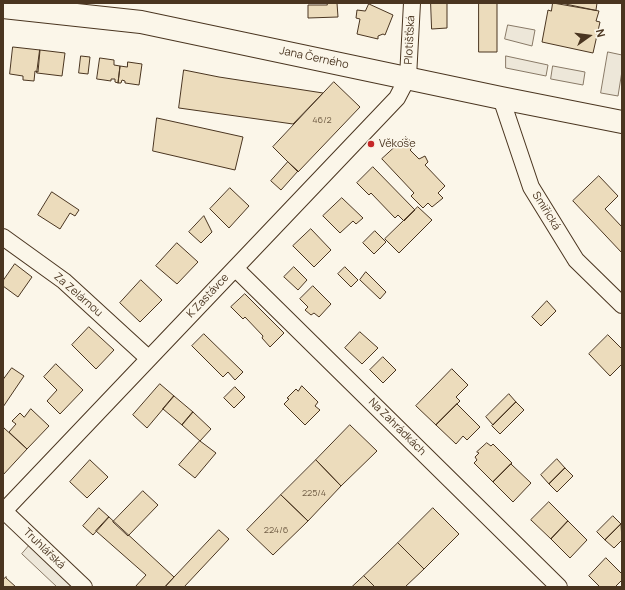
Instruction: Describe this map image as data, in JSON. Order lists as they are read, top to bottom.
{
  "streets": {
    "street": [
      "Plotišťská",
      "Jana Černého",
      "Smiřická",
      "Za Zelárnou",
      "K Zastávce",
      "Na Zahrádkách",
      "Truhlářská"
    ]
  },
  "crossings": [
    ["Plotišťská", "Jana Černého"],
    ["Plotišťská", "K Zastávce"],
    ["Jana Černého", "Smiřická"],
    ["Jana Černého", "K Zastávce"],
    ["Za Zelárnou", "K Zastávce"],
    ["K Zastávce", "Na Zahrádkách"],
    ["K Zastávce", "Truhlářská"]
  ],
  "places": ["Věkoše"],
  "house_numbers": ["46/2", "225/4", "224/6"],
  "north": "right"
}
